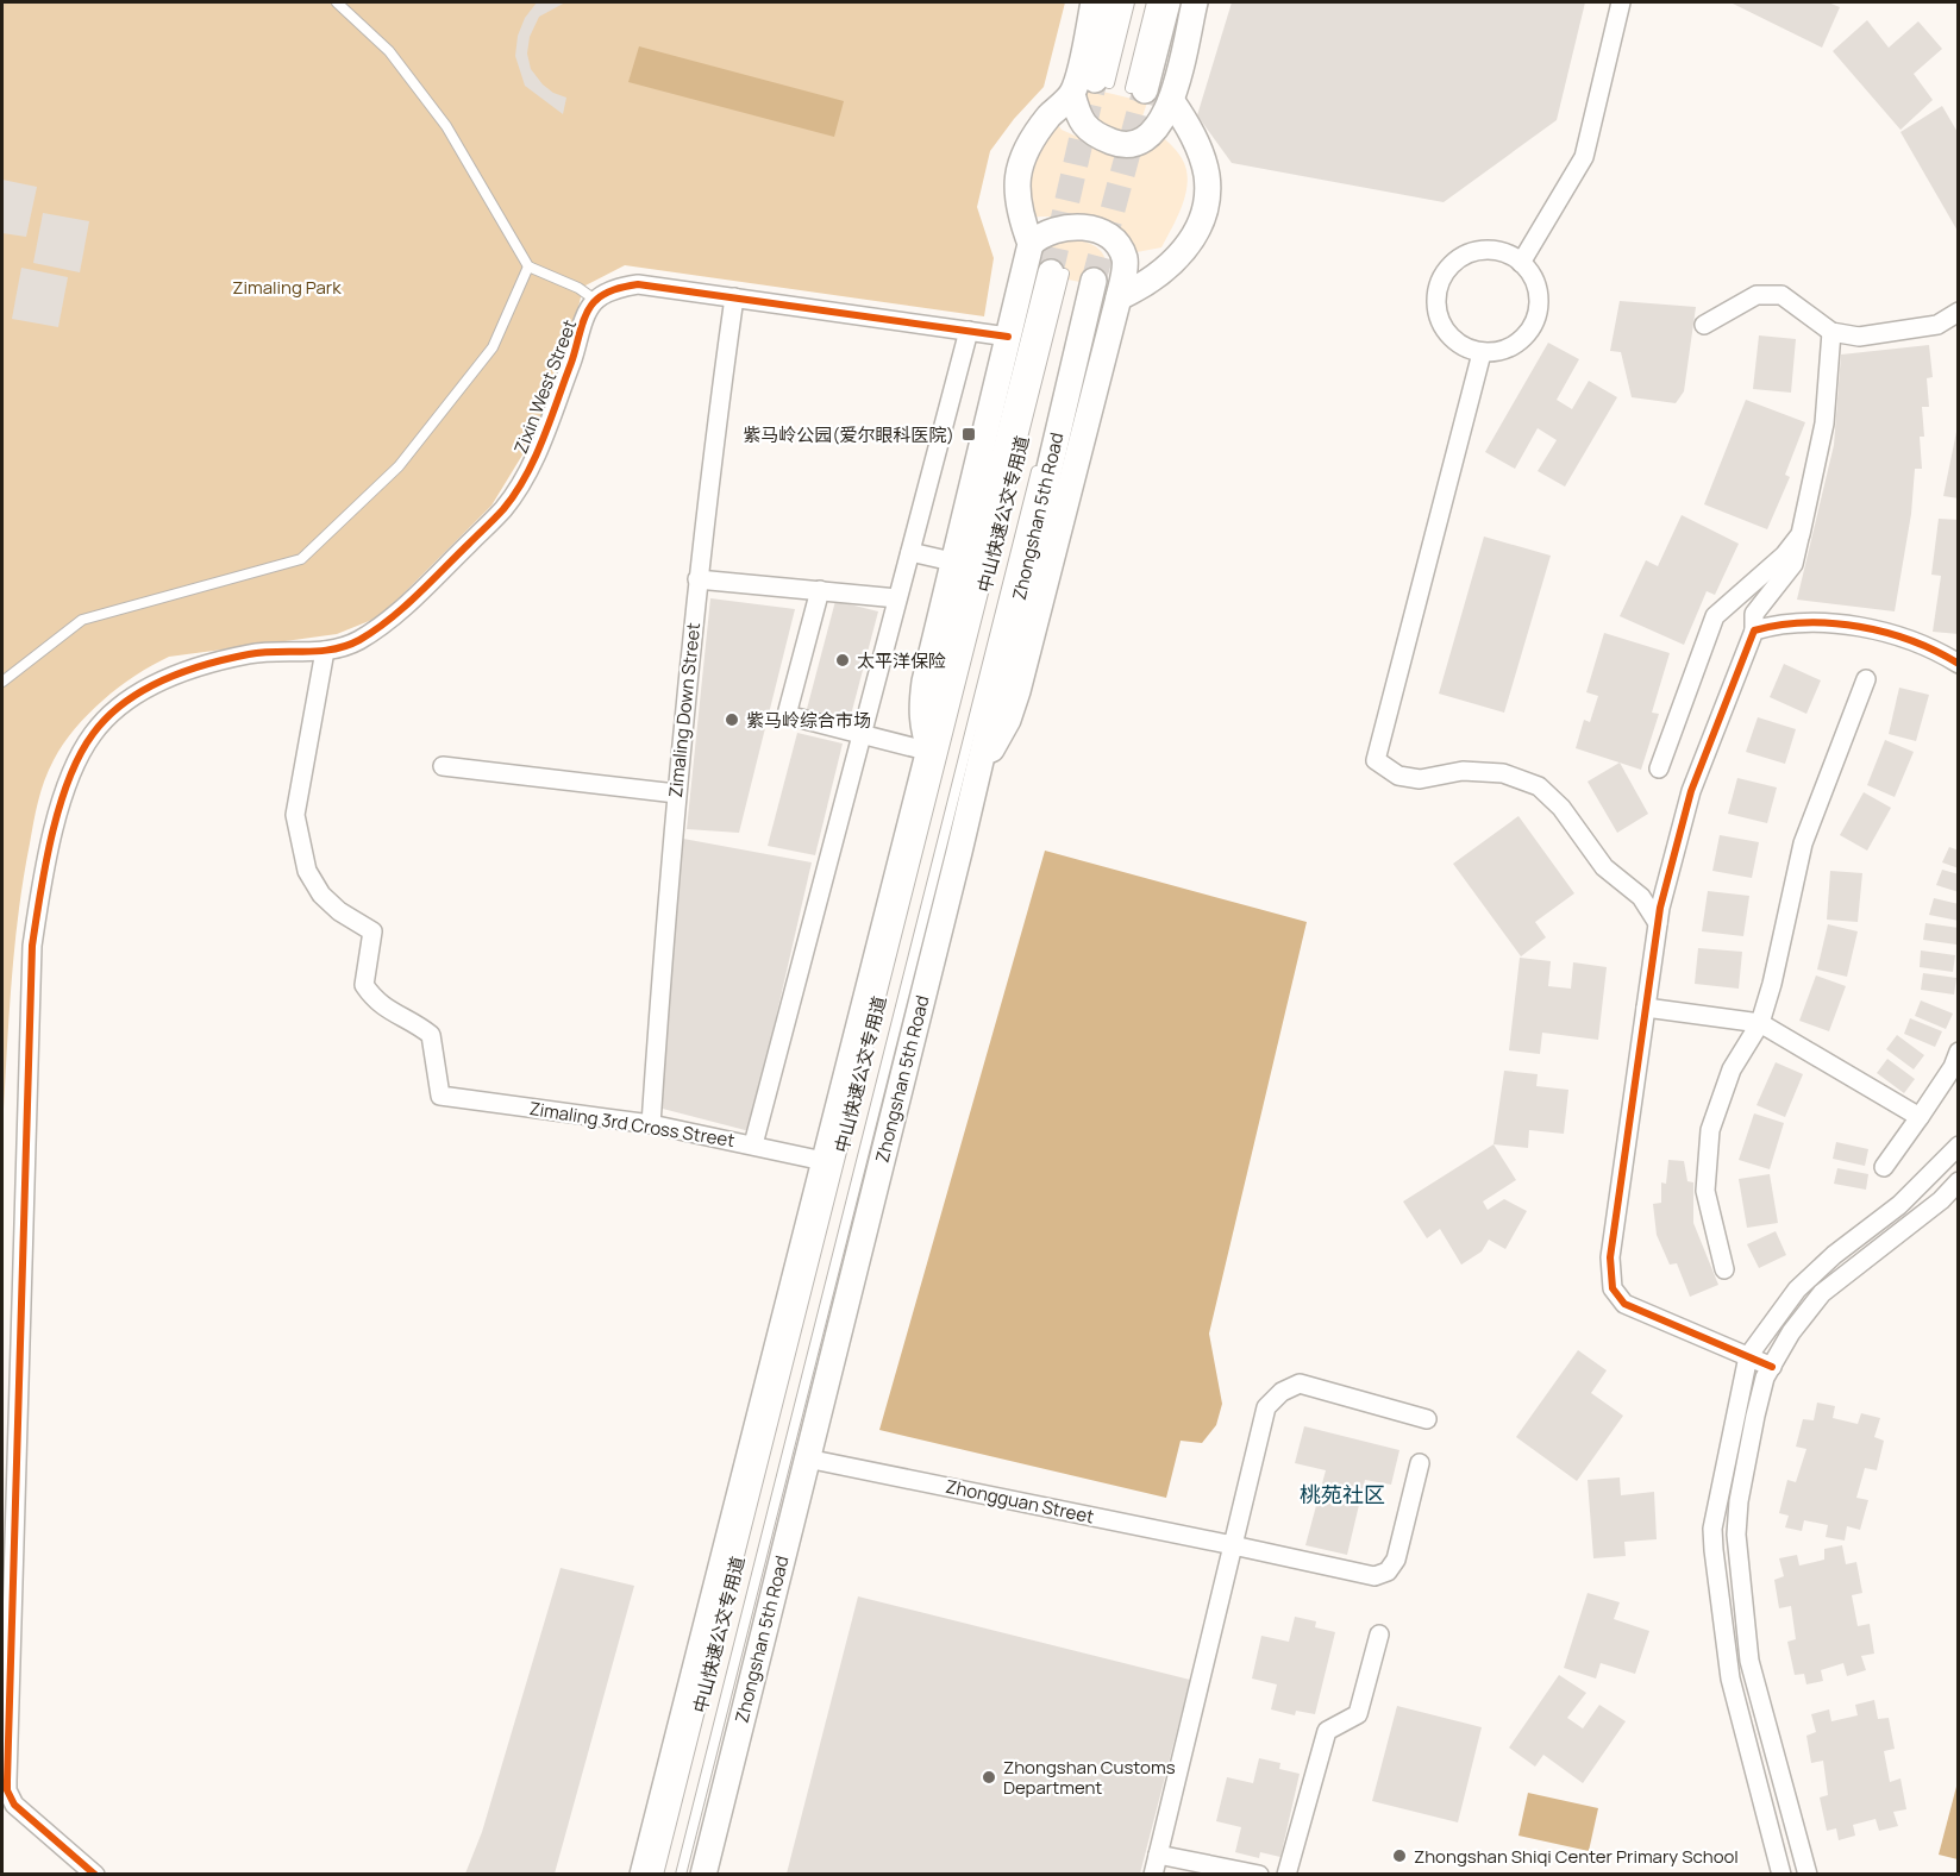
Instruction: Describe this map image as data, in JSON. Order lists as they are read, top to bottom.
{
  "streets": {
    "main road": ["Zhongshan 5th Road"],
    "street": [
      "Zixin West Street",
      "Zimaling Down Street",
      "Zimaling 3rd Cross Street",
      "Zhongguan Street"
    ],
    "lane": ["中山快速公交专用道"]
  },
  "crossings": [
    ["Zixin West Street", "Zimaling 3rd Cross Street"],
    ["中山快速公交专用道", "Zhongshan 5th Road"],
    ["Zhongshan 5th Road", "Zhongguan Street"],
    ["Zimaling Down Street", "Zimaling 3rd Cross Street"]
  ],
  "districts": ["桃苑社区"],
  "parks": ["Zimaling Park"],
  "places": {
    "transit": ["紫马岭公园(爱尔眼科医院)"],
    "other": [
      "太平洋保险",
      "紫马岭综合市场",
      "Zhongshan Customs Department",
      "Zhongshan Shiqi Center Primary School"
    ]
  }
}
